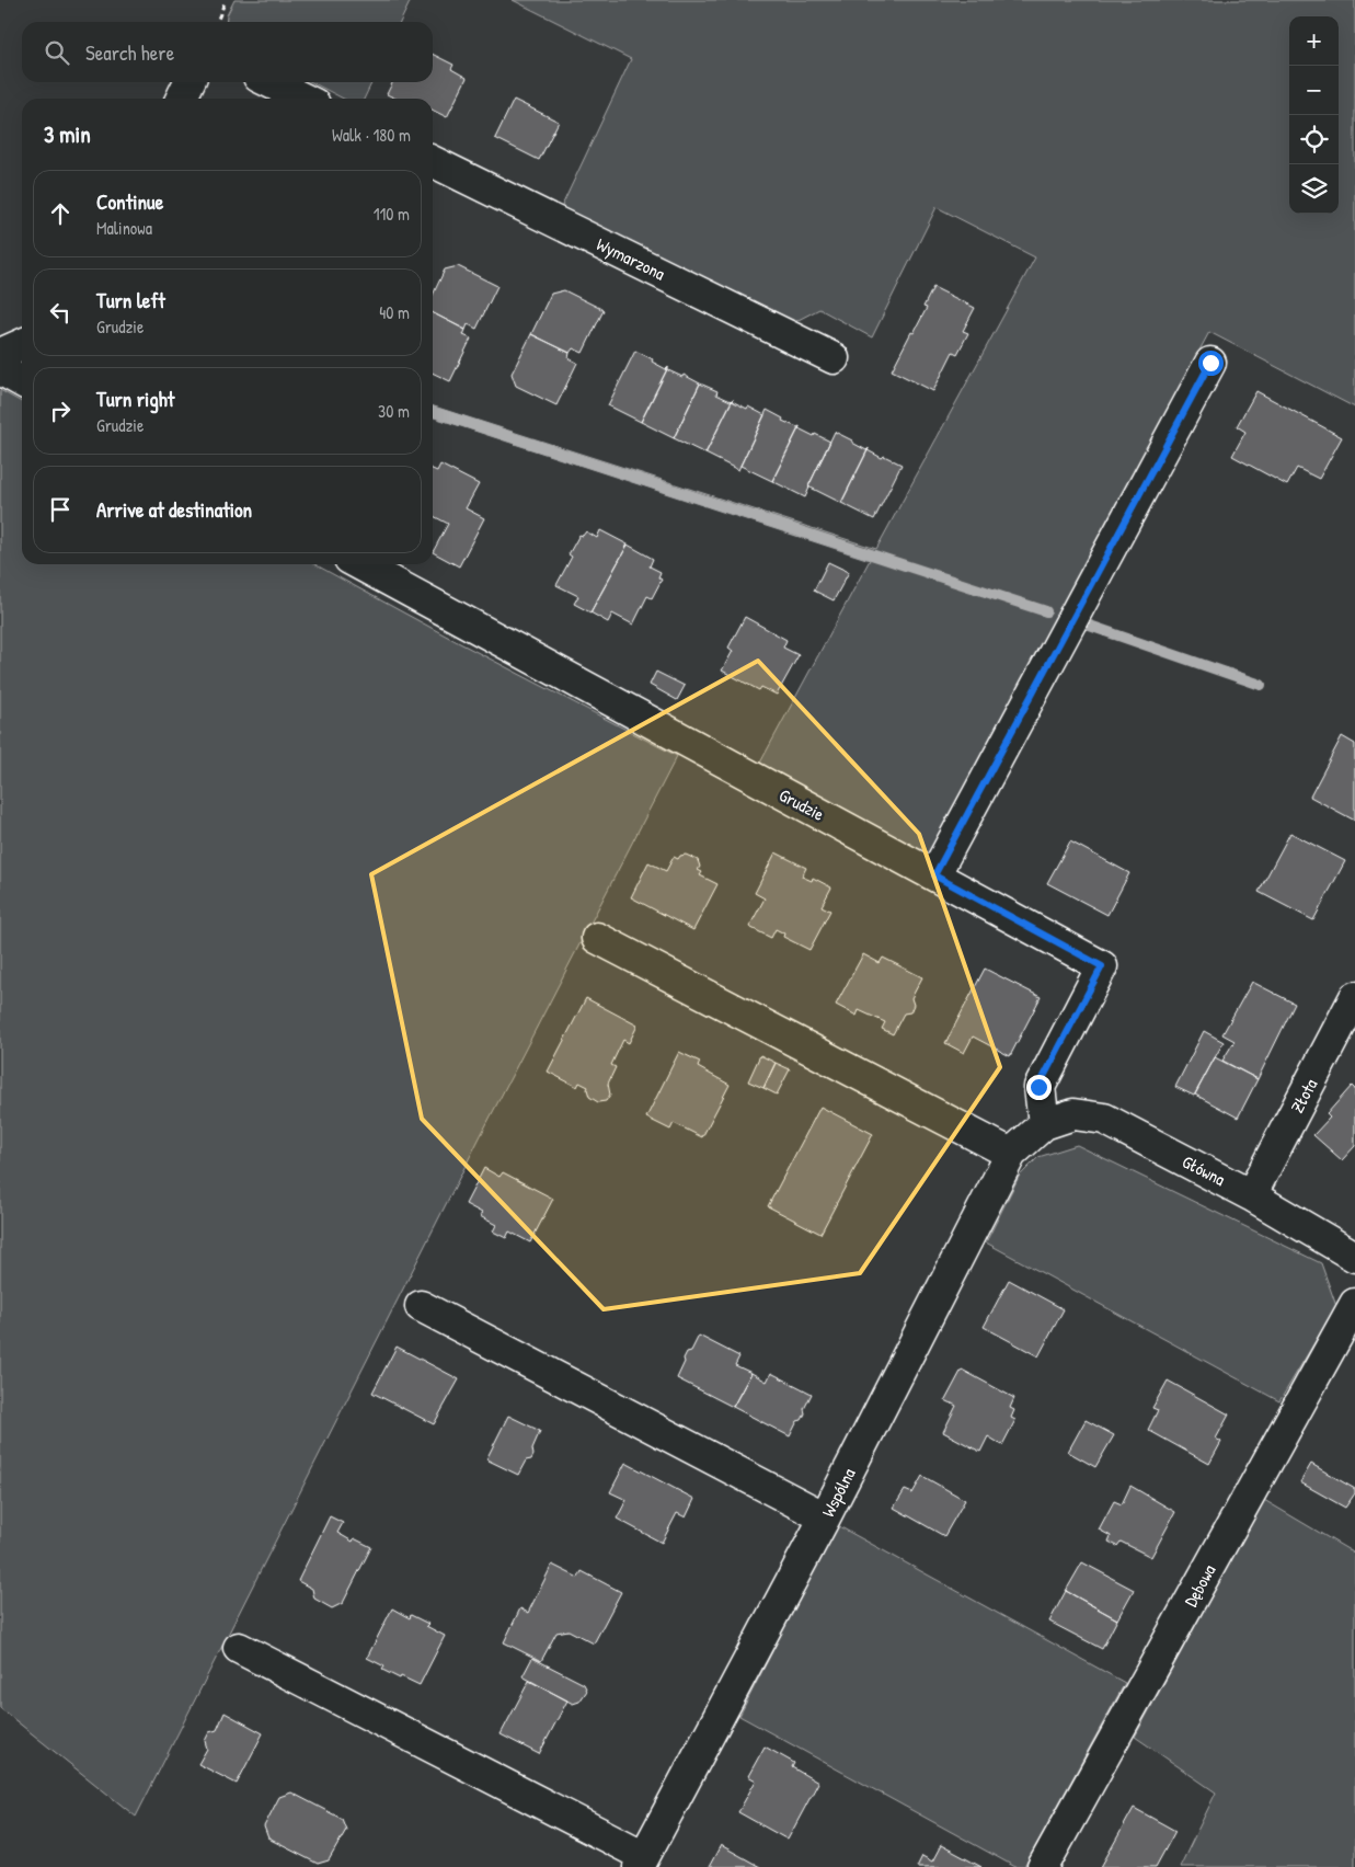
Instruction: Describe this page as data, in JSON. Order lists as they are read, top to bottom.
{
  "streets": {
    "street": [
      "Wymarzona",
      "Grudzie",
      "Złota",
      "Główna",
      "Wspólna",
      "Dębowa"
    ]
  },
  "crossings": [
    ["Grudzie", "Główna"],
    ["Grudzie", "Wspólna"],
    ["Złota", "Główna"],
    ["Główna", "Wspólna"]
  ],
  "page": {
    "map_buttons": ["+", "−"],
    "search": "Search here",
    "heading": ["3 min", "Walk · 180 m"],
    "list": [
      ["Continue", "Malinowa", "110 m"],
      ["Turn left", "Grudzie", "40 m"],
      ["Turn right", "Grudzie", "30 m"],
      "Arrive at destination"
    ]
  }
}
